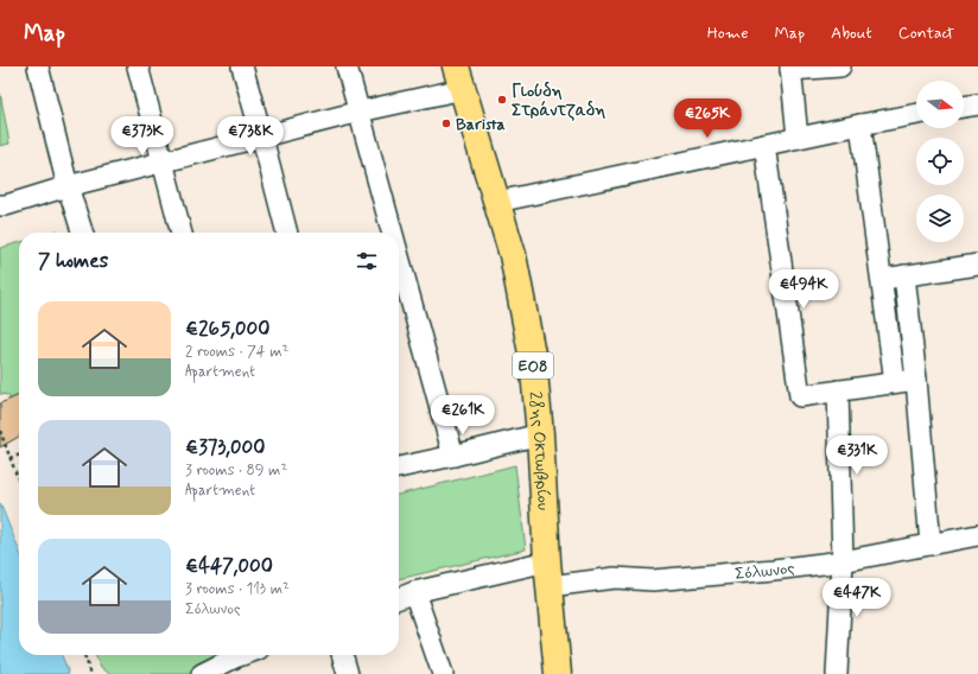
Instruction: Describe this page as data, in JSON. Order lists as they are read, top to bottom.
{
  "streets": {
    "main road": ["ΕΟ8", "28ης Οκτωβρίου"],
    "street": ["Σόλωνος"]
  },
  "crossings": [
    ["28ης Οκτωβρίου", "Σόλωνος"]
  ],
  "places": ["Γιούδη Στράντζαδη", "Barista"],
  "north": "right",
  "page": {
    "header": "Map",
    "nav": [
      "Home",
      "Map",
      "About",
      "Contact"
    ],
    "price": [
      "€265K",
      "€373K",
      "€738K",
      "€494K",
      "€261K",
      "€331K",
      "€447K"
    ],
    "heading": "7 homes",
    "list": [
      {
        "name": "€265,000",
        "note": "2 rooms · 74 m² · Apartment"
      },
      {
        "name": "€373,000",
        "note": "3 rooms · 89 m² · Apartment"
      },
      {
        "name": "€447,000",
        "note": "3 rooms · 113 m² · Σόλωνος"
      }
    ]
  }
}
